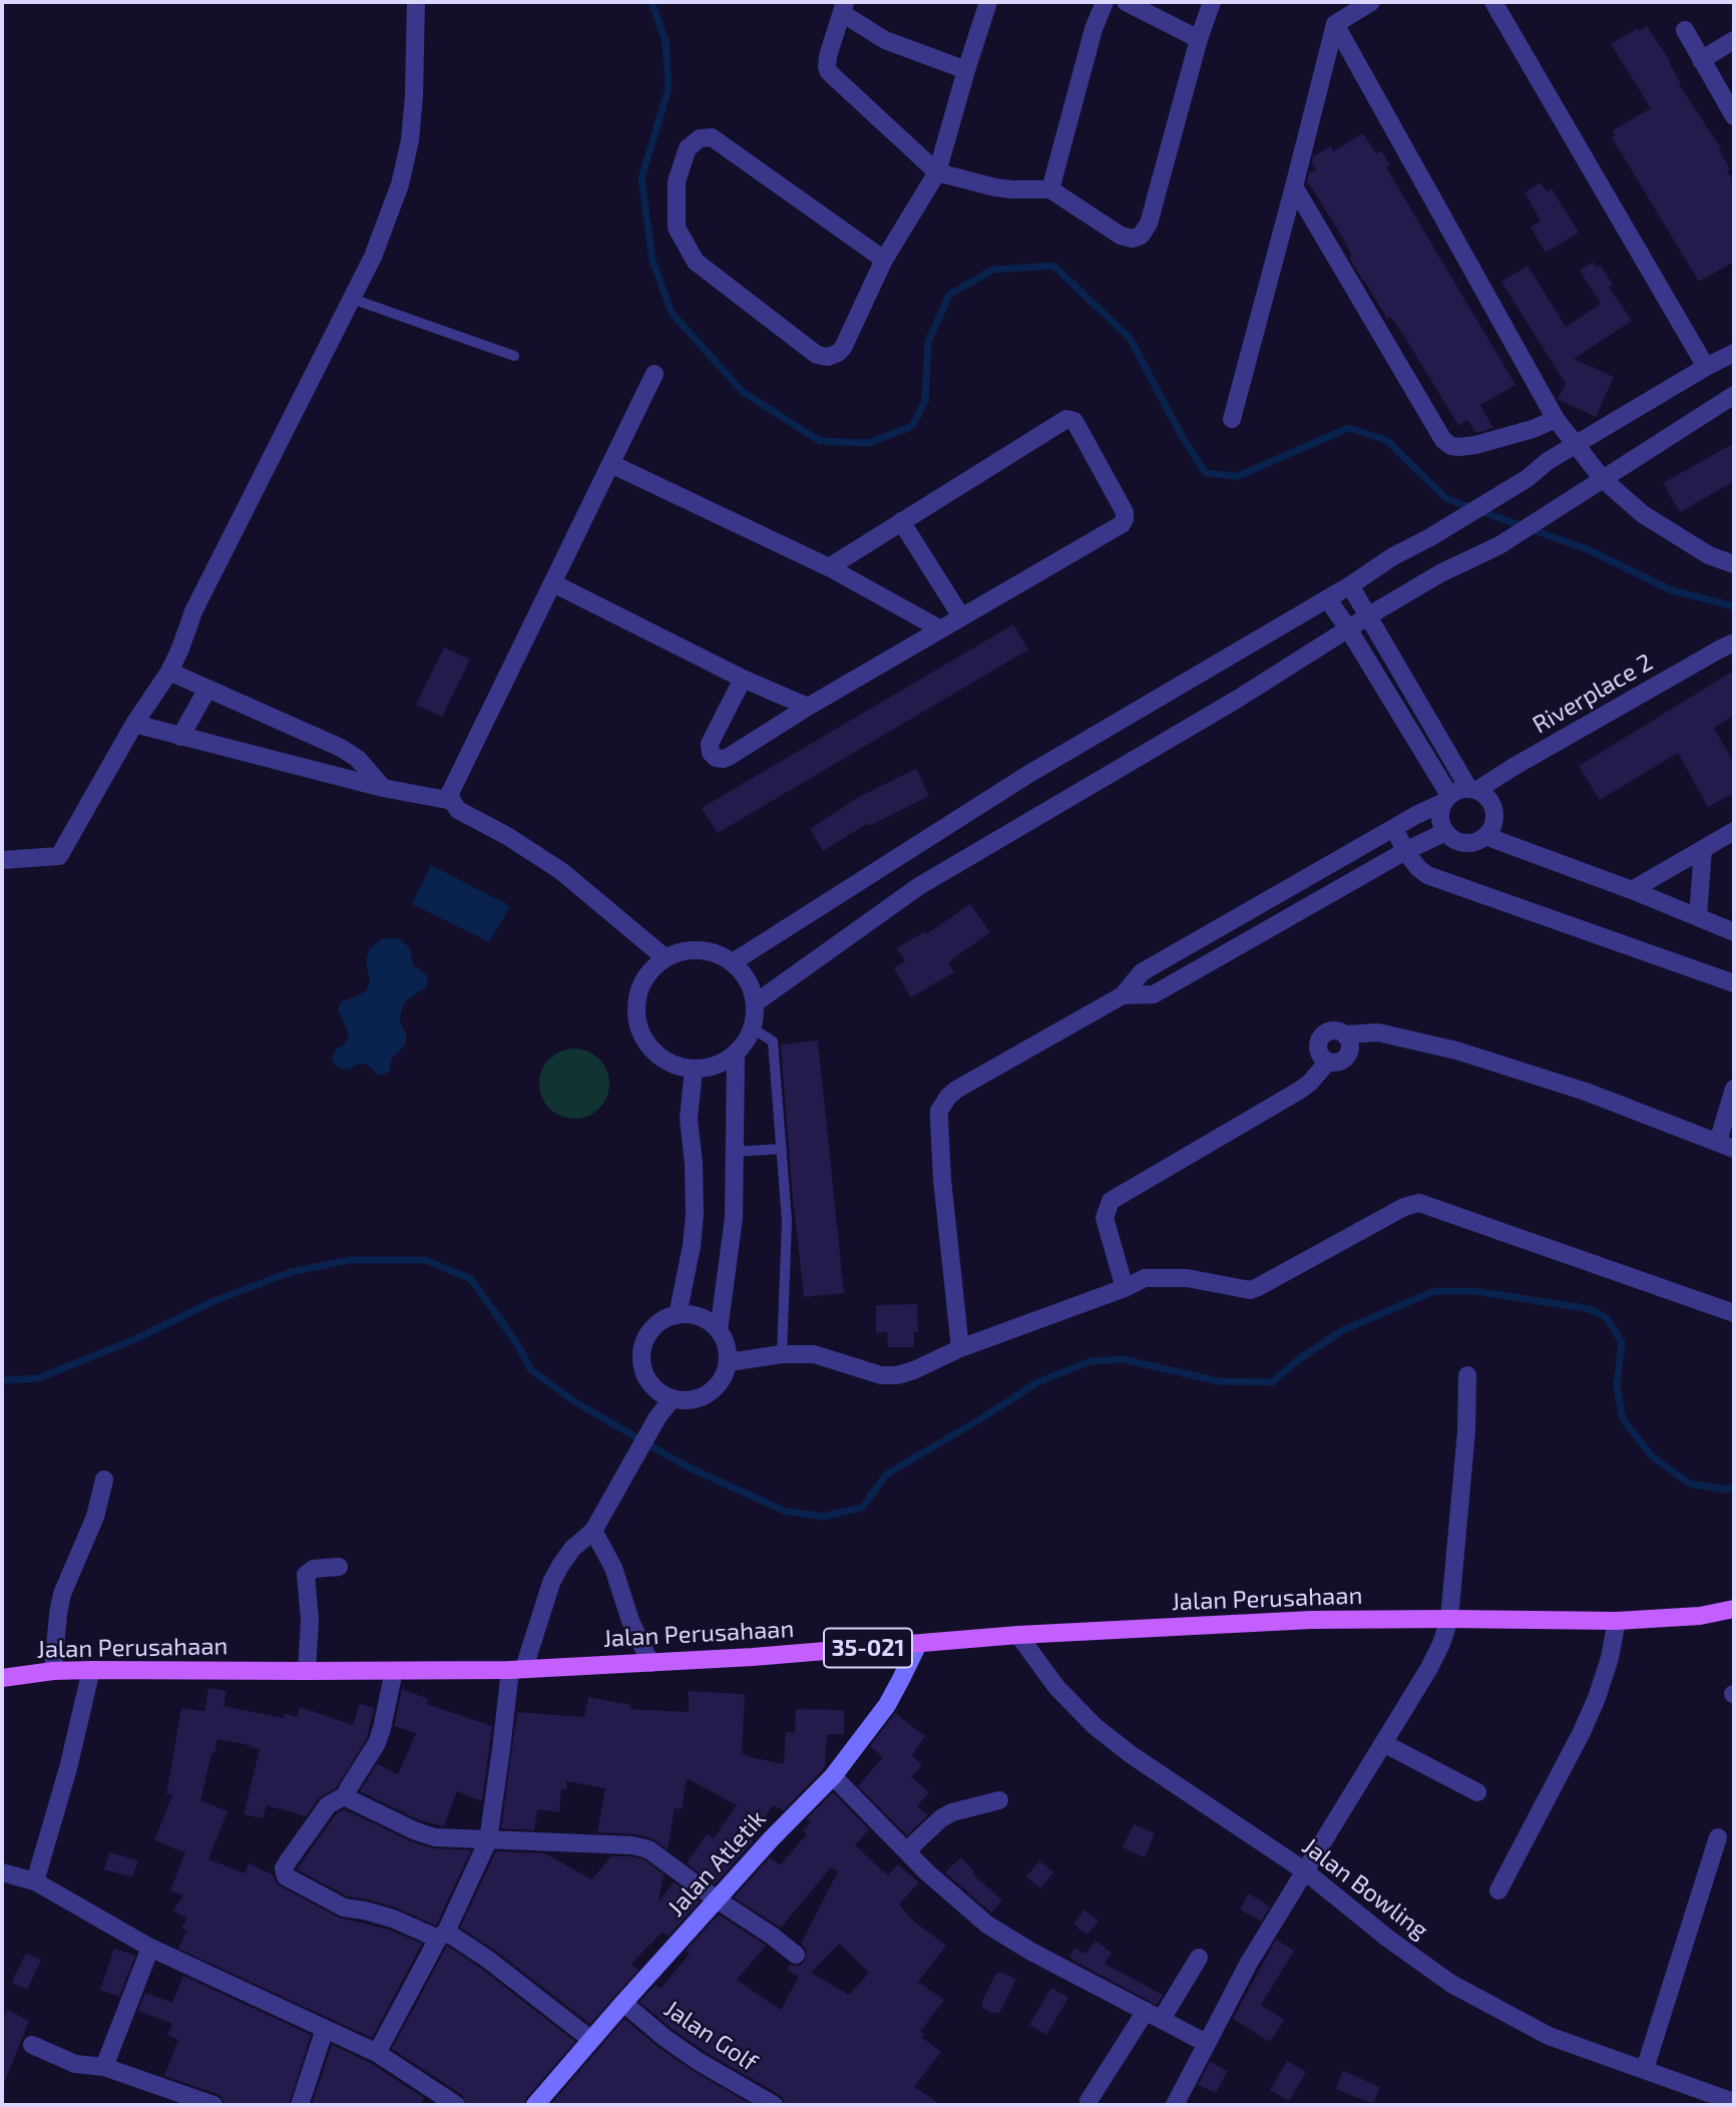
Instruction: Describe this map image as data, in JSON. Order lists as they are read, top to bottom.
{
  "streets": {
    "main road": ["Jalan Perusahaan", "35-021"],
    "street": [
      "Riverplace 2",
      "Jalan Atletik",
      "Jalan Bowling",
      "Jalan Golf"
    ]
  },
  "crossings": [
    ["Jalan Perusahaan", "Jalan Atletik"],
    ["Jalan Perusahaan", "Jalan Bowling"],
    ["Jalan Atletik", "Jalan Golf"]
  ]
}
